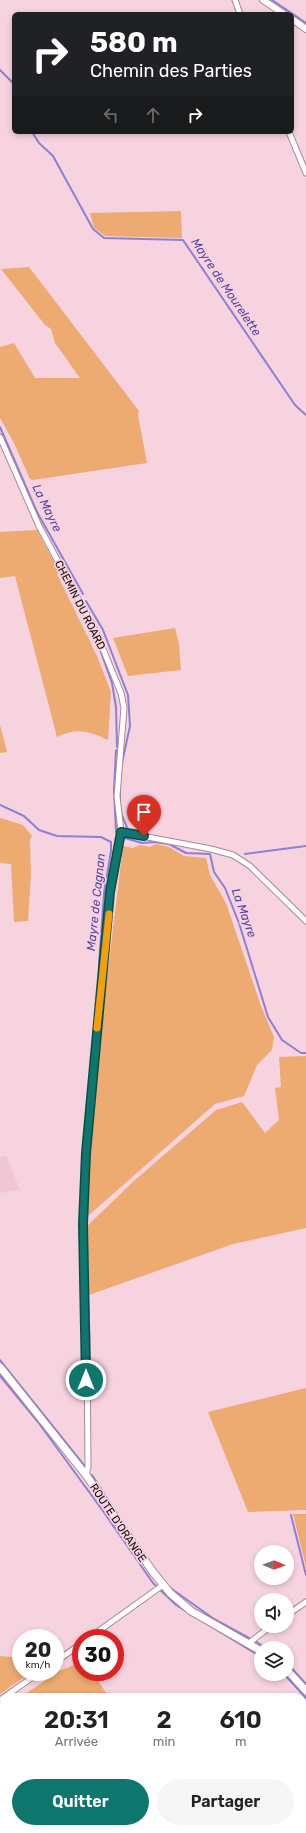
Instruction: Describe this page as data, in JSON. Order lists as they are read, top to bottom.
{
  "streets": {
    "main road": ["ROUTE D'ORANGE"],
    "street": ["CHEMIN DU ROARD"]
  },
  "crossings": [
    ["CHEMIN DU ROARD", "ROUTE D'ORANGE"]
  ],
  "water": ["Mayre de Mourelette", "La Mayre", "Mayre de Cagnan"],
  "north": "right",
  "page": {
    "turn": ["580 m", "Chemin des Parties"],
    "speed": "20 km/h",
    "limit": "30",
    "eta": [
      "20:31",
      "Arrivée",
      "2",
      "min",
      "610",
      "m"
    ],
    "buttons": ["Quitter", "Partager"]
  }
}
